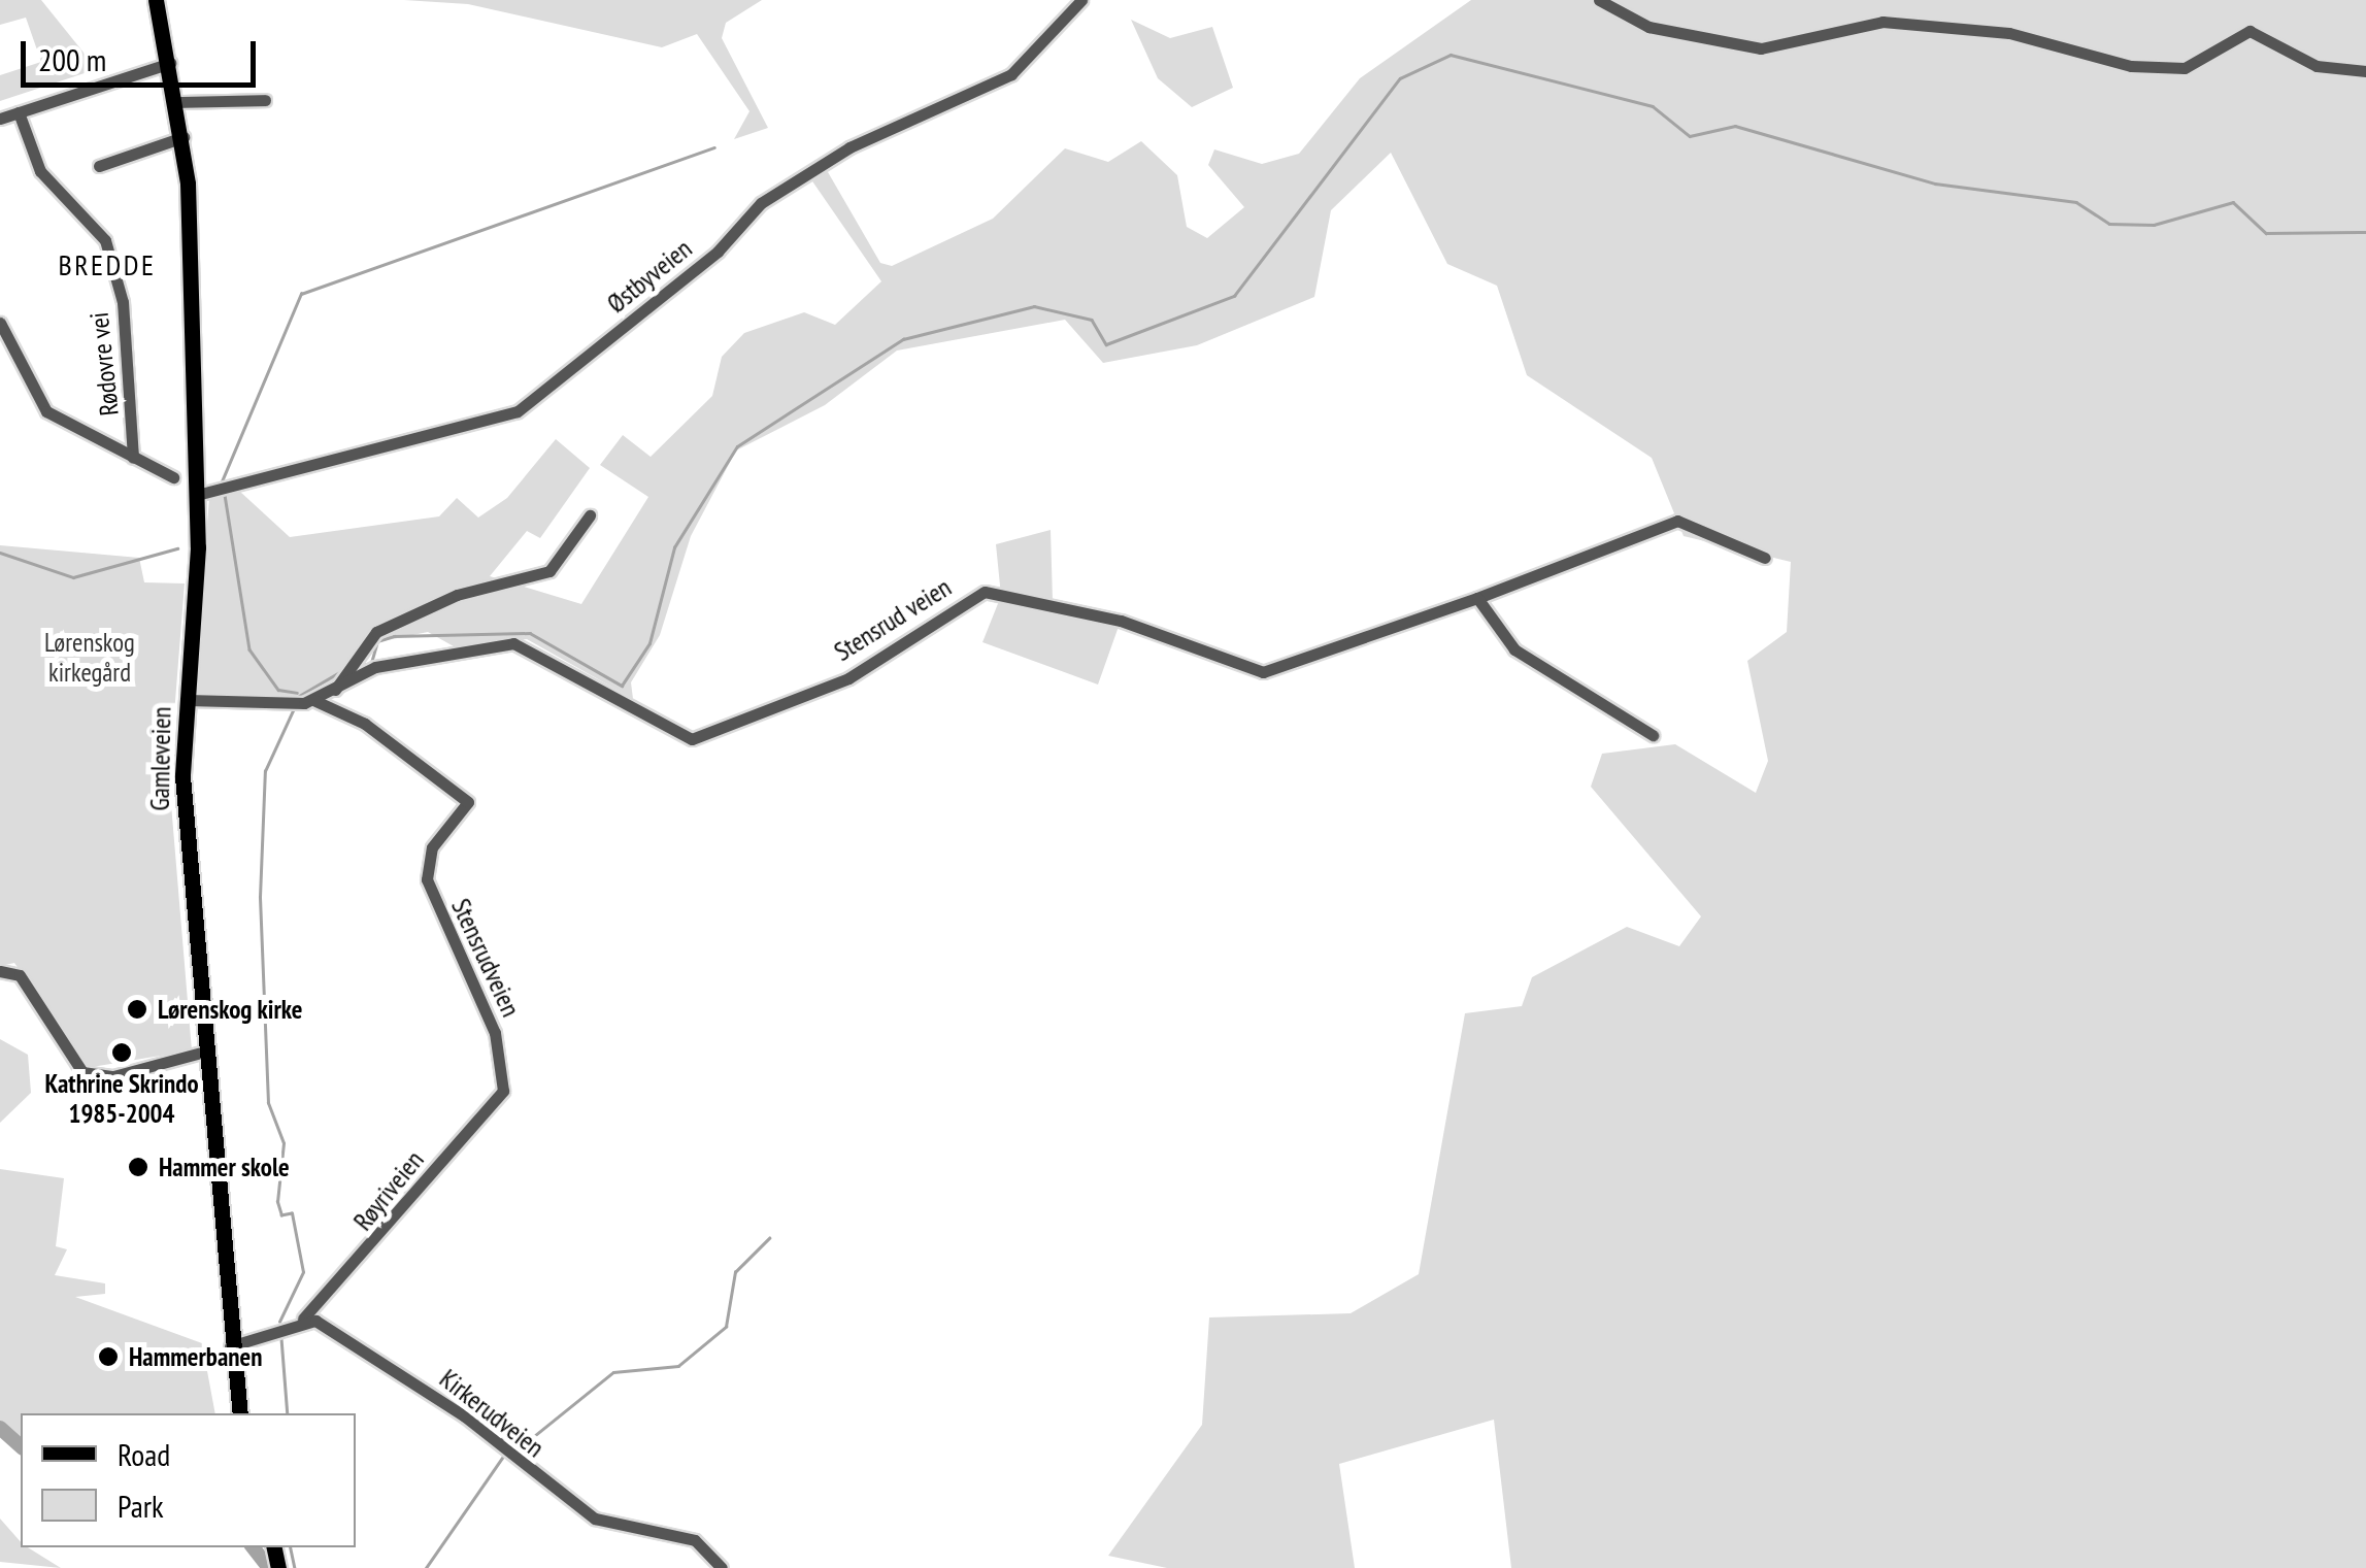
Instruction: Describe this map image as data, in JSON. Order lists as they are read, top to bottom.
{
  "streets": {
    "main road": ["Gamleveien"],
    "street": [
      "Østbyveien",
      "Rødovre vei",
      "Stensrud veien",
      "Stensrudveien",
      "Røyriveien",
      "Kirkerudveien"
    ]
  },
  "crossings": [
    ["Østbyveien", "Gamleveien"],
    ["Stensrud veien", "Gamleveien"],
    ["Stensrud veien", "Stensrudveien"],
    ["Stensrudveien", "Røyriveien"],
    ["Røyriveien", "Kirkerudveien"]
  ],
  "districts": ["BREDDE"],
  "parks": ["Lørenskog kirkegård"],
  "places": [
    "Lørenskog kirke",
    "Kathrine Skrindo 1985-2004",
    "Hammer skole",
    "Hammerbanen"
  ],
  "legend": ["Road", "Park"],
  "scale_bar": "200 m"
}
